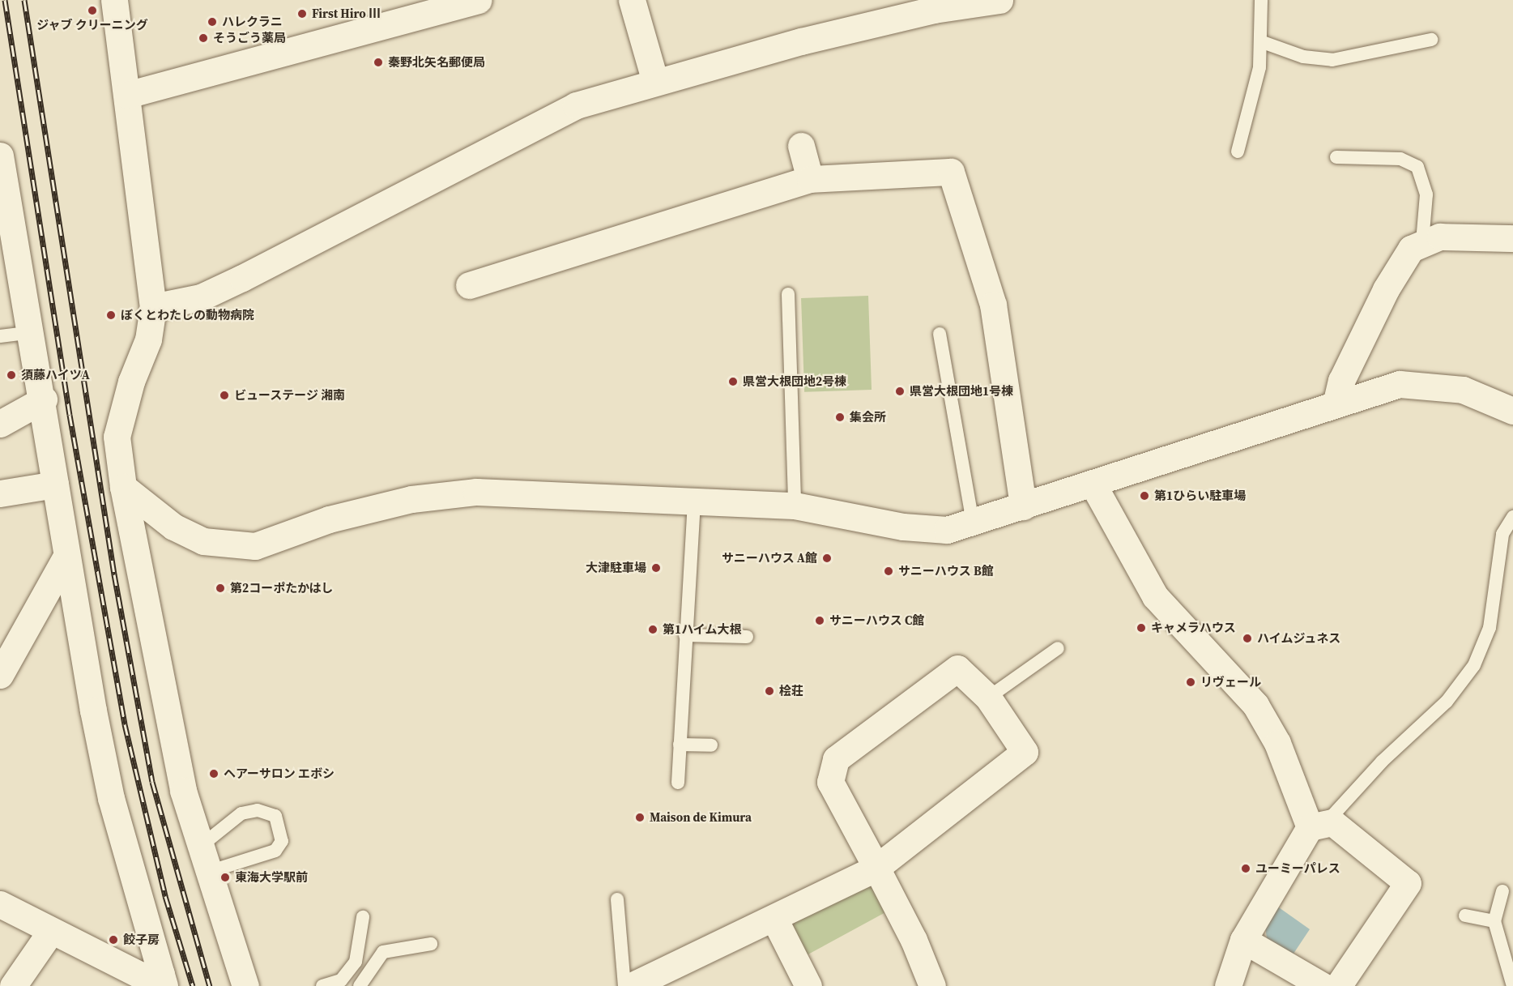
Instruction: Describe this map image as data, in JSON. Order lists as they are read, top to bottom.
{
  "places": [
    "ジャブ クリーニング",
    "First Hiro Ⅲ",
    "ハレクラニ",
    "そうごう薬局",
    "秦野北矢名郵便局",
    "ぼくとわたしの動物病院",
    "須藤ハイツA",
    "県営大根団地2号棟",
    "県営大根団地1号棟",
    "ビューステージ 湘南",
    "集会所",
    "第1ひらい駐車場",
    "サニーハウス A館",
    "大津駐車場",
    "サニーハウス B館",
    "第2コーポたかはし",
    "サニーハウス C館",
    "キャメラハウス",
    "第1ハイム大根",
    "ハイムジュネス",
    "リヴェール",
    "桧荘",
    "ヘアーサロン エボシ",
    "Maison de Kimura",
    "ユーミーパレス",
    "東海大学駅前",
    "餃子房"
  ]
}
